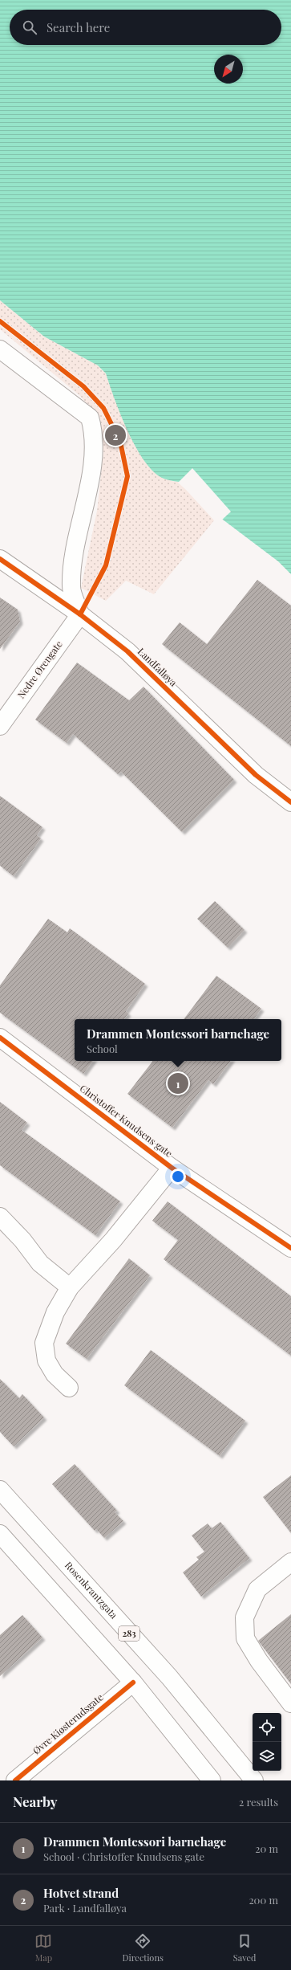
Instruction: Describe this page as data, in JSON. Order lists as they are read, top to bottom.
{
  "streets": {
    "main road": [
      "Landfalløya",
      "Nedre Ørengate",
      "Christoffer Knudsens gate",
      "Rosenkrantzgata",
      "283",
      "Øvre Kiøsterudsgate"
    ]
  },
  "crossings": [
    ["Landfalløya", "Nedre Ørengate"]
  ],
  "north": "bottom left",
  "page": {
    "search": "Search here",
    "pins": ["2", "1"],
    "popup": ["Drammen Montessori barnehage", "School"],
    "heading": ["Nearby", "2 results"],
    "list": [
      {
        "mark": "1",
        "name": "Drammen Montessori barnehage",
        "note": "School · Christoffer Knudsens gate",
        "value": "20 m"
      },
      {
        "mark": "2",
        "name": "Hotvet strand",
        "note": "Park · Landfalløya",
        "value": "200 m"
      }
    ],
    "nav": ["Map", "Directions", "Saved"]
  }
}
